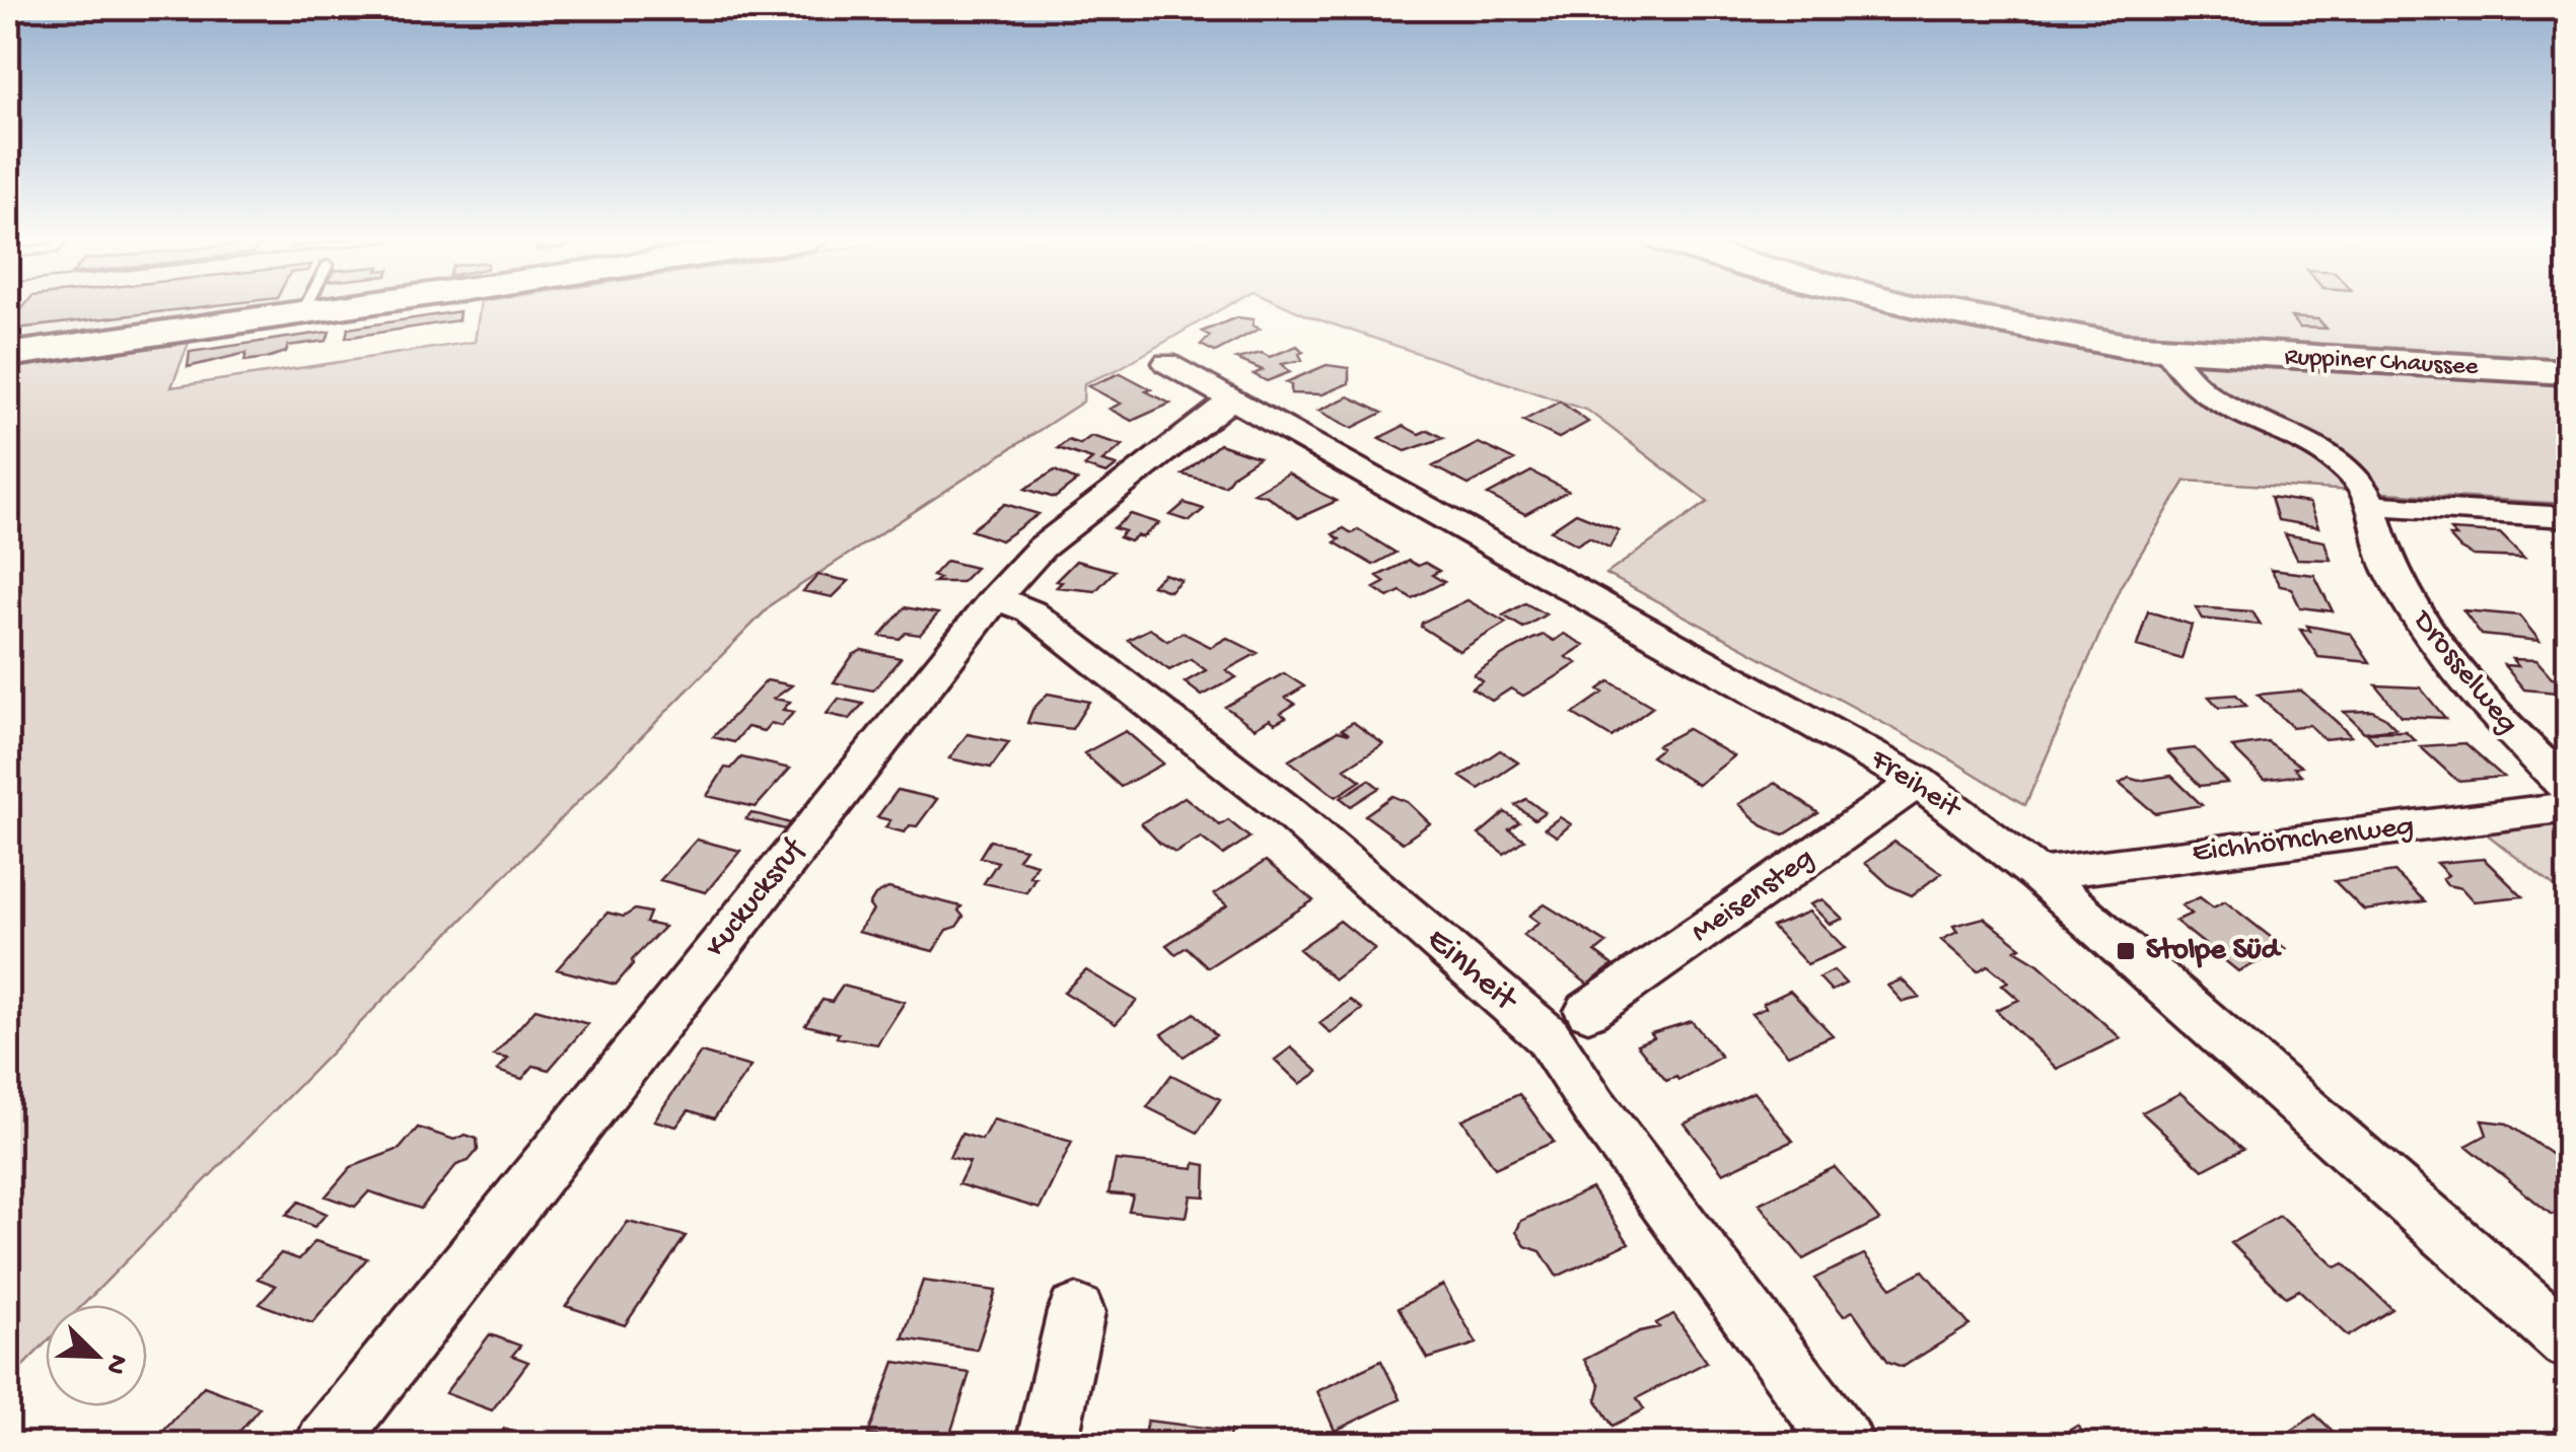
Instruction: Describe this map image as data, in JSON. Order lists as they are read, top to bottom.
{
  "streets": {
    "main road": ["Ruppiner Chaussee"],
    "street": [
      "Drosselweg",
      "Freiheit",
      "Eichhörnchenweg",
      "Meisensteg",
      "Kuckucksruf",
      "Einheit"
    ]
  },
  "crossings": [
    ["Ruppiner Chaussee", "Drosselweg"],
    ["Freiheit", "Eichhörnchenweg"],
    ["Freiheit", "Meisensteg"],
    ["Freiheit", "Kuckucksruf"],
    ["Kuckucksruf", "Einheit"]
  ],
  "places": {
    "transit": ["Stolpe Süd"]
  },
  "north": "bottom right"
}
